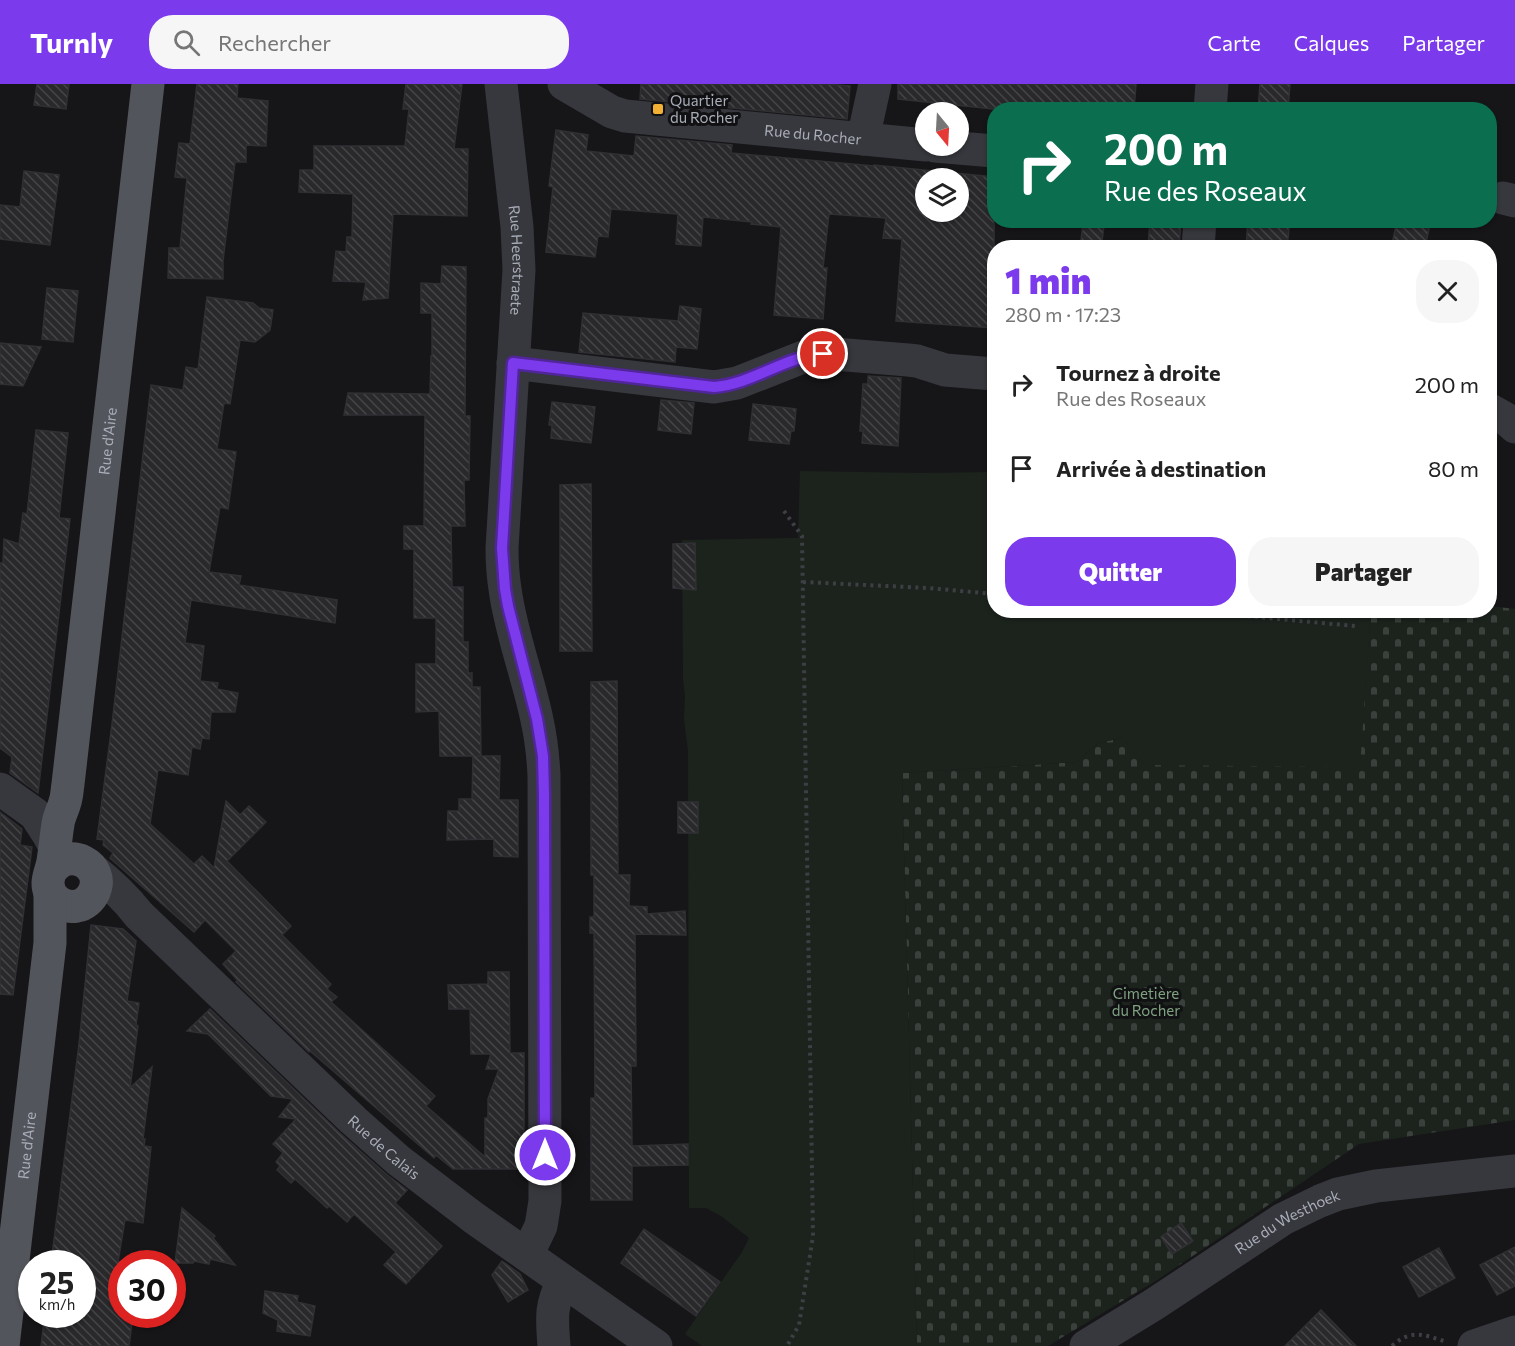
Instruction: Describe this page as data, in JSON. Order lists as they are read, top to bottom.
{
  "streets": {
    "main road": ["Rue d'Aire"],
    "street": [
      "Rue du Rocher",
      "Rue Heerstraete",
      "Rue de Calais",
      "Rue du Westhoek"
    ]
  },
  "crossings": [
    ["Rue Heerstraete", "Rue de Calais"],
    ["Rue d'Aire", "Rue de Calais"]
  ],
  "parks": ["Cimetière du Rocher"],
  "places": {
    "transit": ["Quartier du Rocher"]
  },
  "north": "bottom",
  "page": {
    "header": "Turnly",
    "search": "Rechercher",
    "nav": ["Carte", "Calques", "Partager"],
    "turn": ["200 m", "Rue des Roseaux"],
    "heading": ["1 min", "280 m · 17:23"],
    "list": [
      {
        "name": "Tournez à droite",
        "note": "Rue des Roseaux",
        "value": "200 m"
      },
      {
        "name": "Arrivée à destination",
        "value": "80 m"
      }
    ],
    "buttons": ["Quitter", "Partager"],
    "speed": "25 km/h",
    "limit": "30"
  }
}
